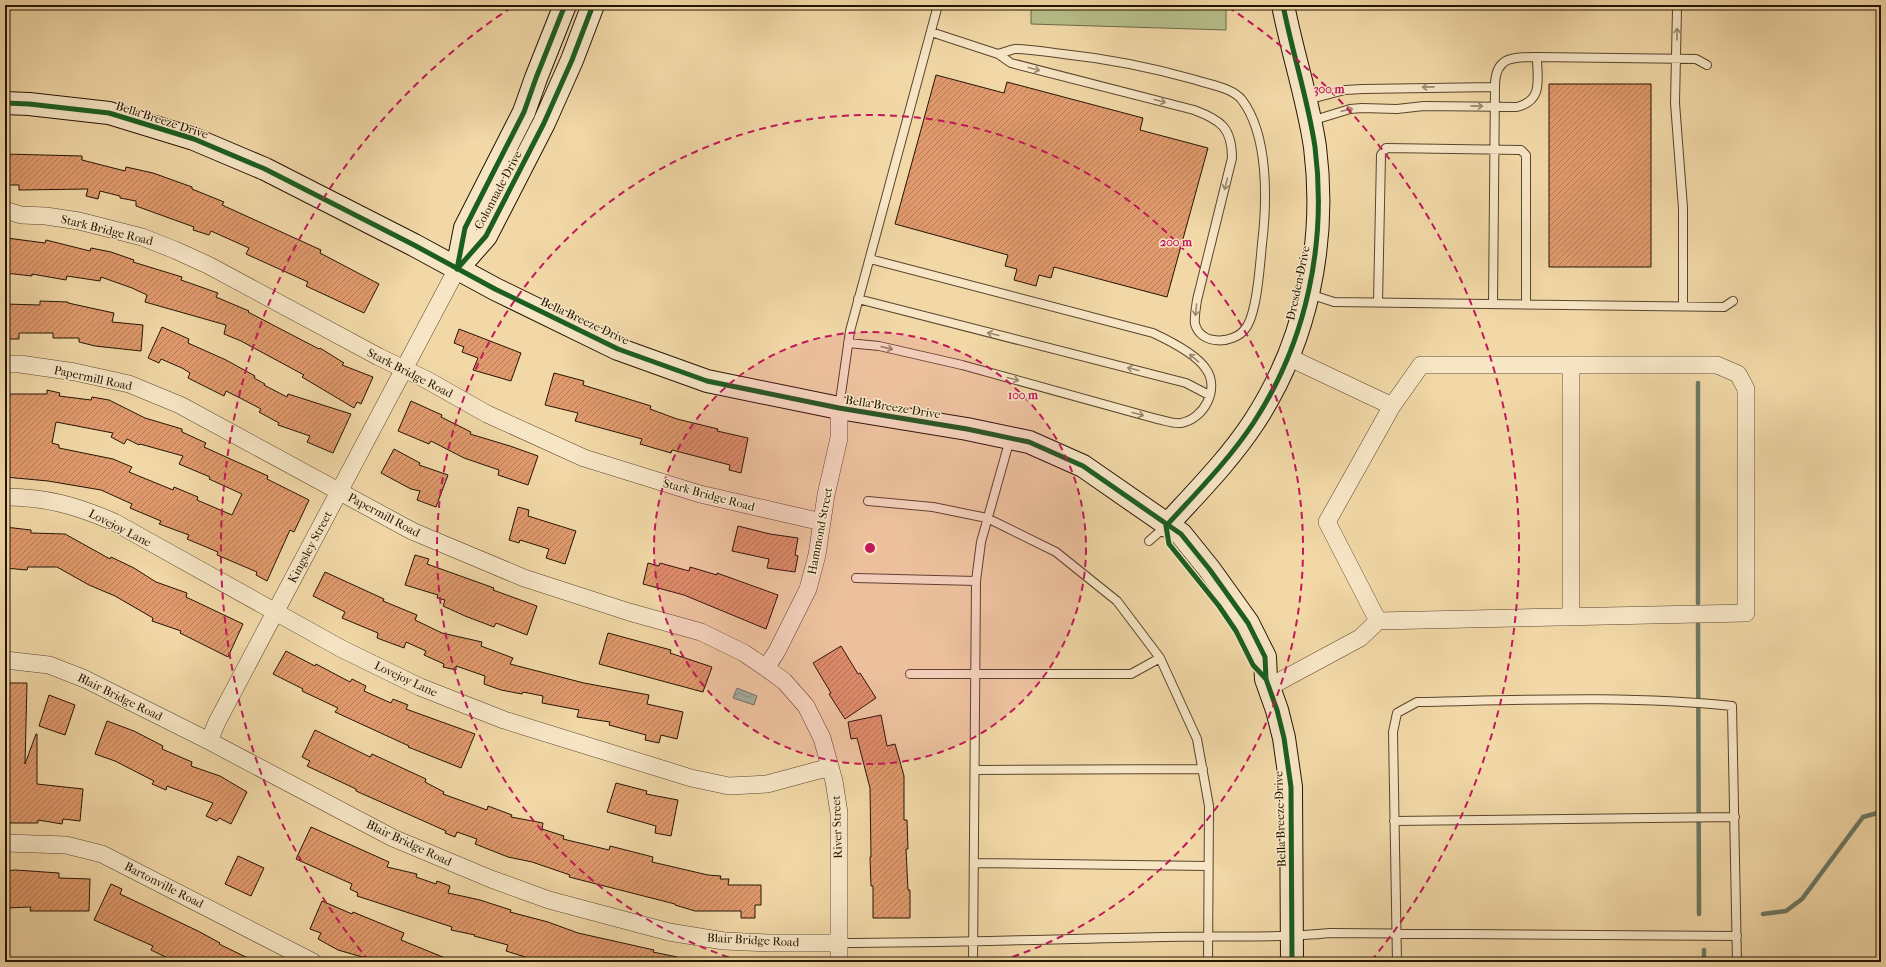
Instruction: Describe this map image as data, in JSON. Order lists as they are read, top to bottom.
{
  "streets": {
    "street": [
      "Bella Breeze Drive",
      "Colonnade Drive",
      "Stark Bridge Road",
      "Dresden Drive",
      "Papermill Road",
      "Lovejoy Lane",
      "Hammond Street",
      "Kingsley Street",
      "Blair Bridge Road",
      "River Street",
      "Bartonville Road"
    ]
  },
  "crossings": [
    ["Bella Breeze Drive", "Colonnade Drive"],
    ["Bella Breeze Drive", "Dresden Drive"],
    ["Bella Breeze Drive", "Hammond Street"],
    ["Bella Breeze Drive", "Kingsley Street"],
    ["Colonnade Drive", "Kingsley Street"],
    ["Stark Bridge Road", "Hammond Street"],
    ["Stark Bridge Road", "Kingsley Street"],
    ["Papermill Road", "Hammond Street"],
    ["Papermill Road", "Kingsley Street"],
    ["Papermill Road", "River Street"],
    ["Lovejoy Lane", "Kingsley Street"],
    ["Lovejoy Lane", "River Street"],
    ["Hammond Street", "River Street"],
    ["Kingsley Street", "Blair Bridge Road"],
    ["Blair Bridge Road", "River Street"]
  ],
  "rings": ["300 m", "200 m", "100 m"]
}
